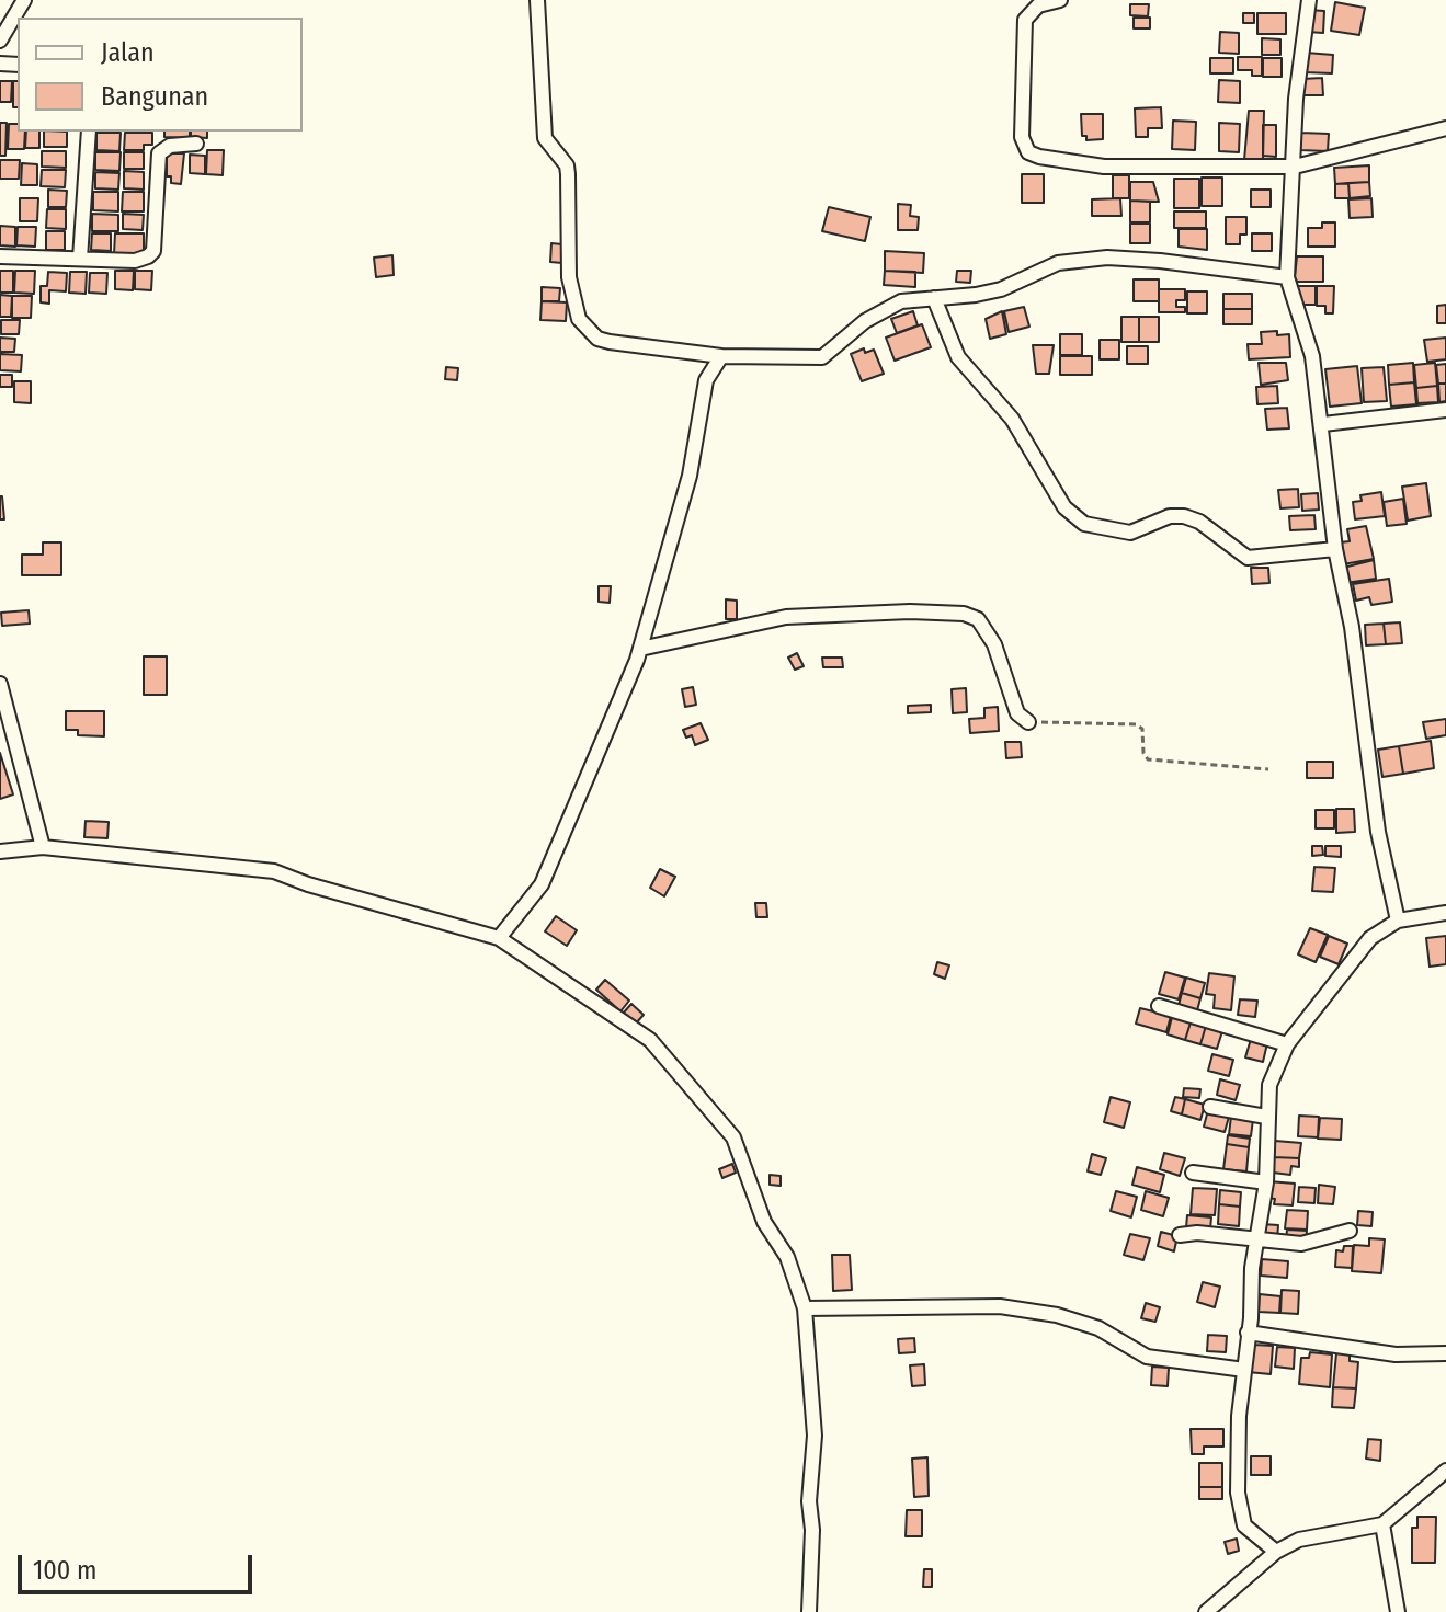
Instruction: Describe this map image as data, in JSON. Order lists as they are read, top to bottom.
{
  "legend": ["Jalan", "Bangunan"],
  "scale_bar": "100 m"
}
